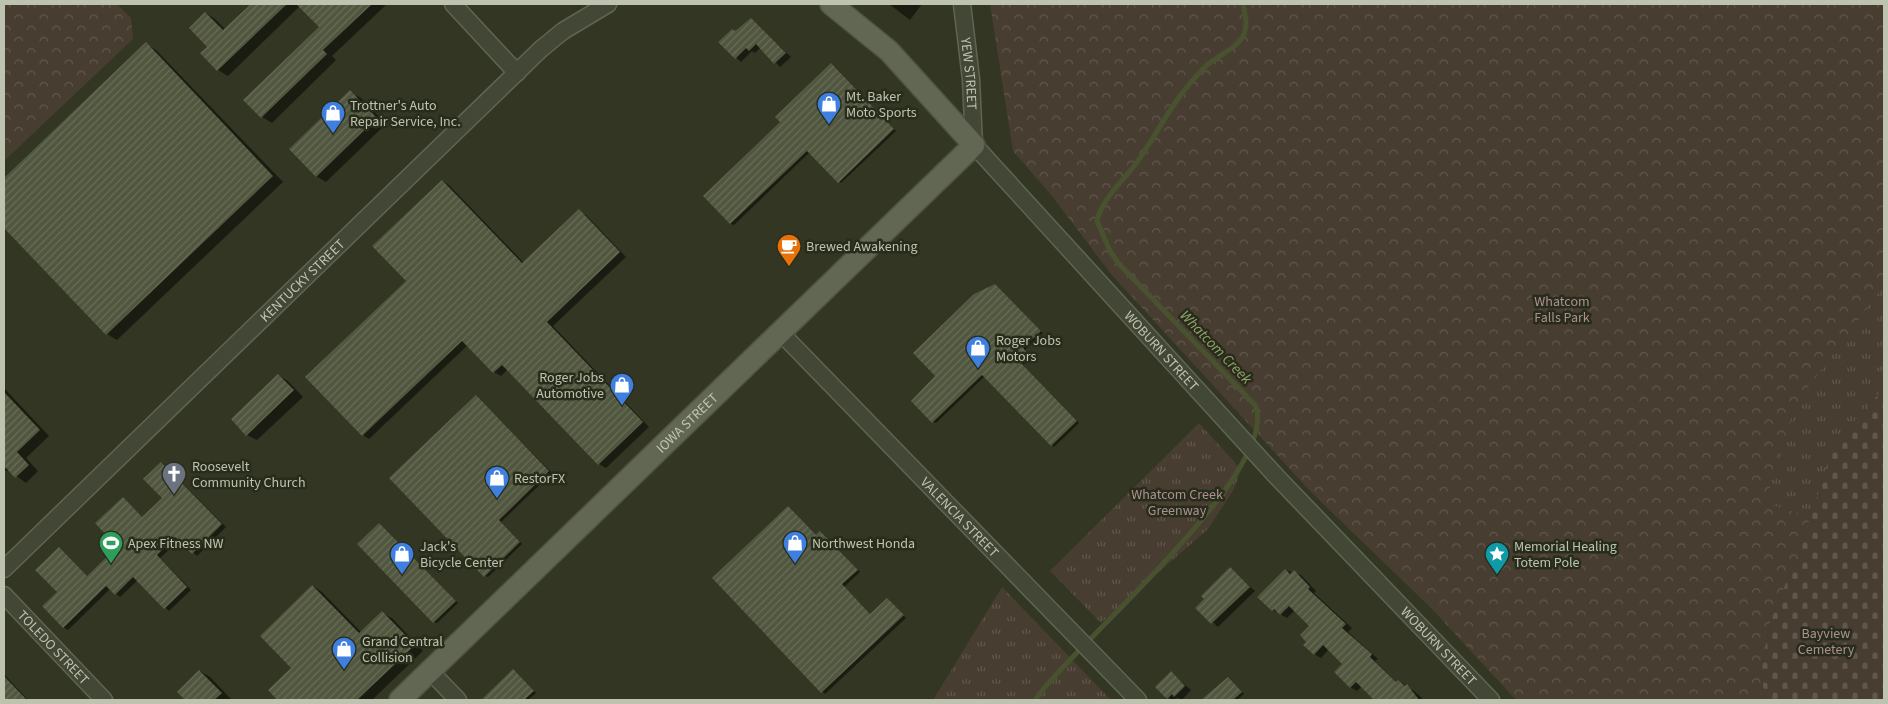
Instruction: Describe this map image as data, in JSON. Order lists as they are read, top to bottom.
{
  "streets": {
    "main road": ["WOBURN STREET", "IOWA STREET"],
    "street": [
      "YEW STREET",
      "KENTUCKY STREET",
      "VALENCIA STREET",
      "TOLEDO STREET"
    ]
  },
  "crossings": [
    ["YEW STREET", "WOBURN STREET"],
    ["YEW STREET", "IOWA STREET"],
    ["WOBURN STREET", "IOWA STREET"],
    ["IOWA STREET", "VALENCIA STREET"]
  ],
  "water": ["Whatcom Creek"],
  "parks": ["Whatcom Falls Park", "Whatcom Creek Greenway", "Bayview Cemetery"],
  "places": {
    "shop": [
      "Mt. Baker Moto Sports",
      "Trottner's Auto Repair Service, Inc.",
      "Roger Jobs Motors",
      "Roger Jobs Automotive",
      "RestorFX",
      "Northwest Honda",
      "Jack's Bicycle Center",
      "Grand Central Collision"
    ],
    "cafe": ["Brewed Awakening"],
    "church": ["Roosevelt Community Church"],
    "sports": ["Apex Fitness NW"],
    "place": ["Memorial Healing Totem Pole"]
  }
}
